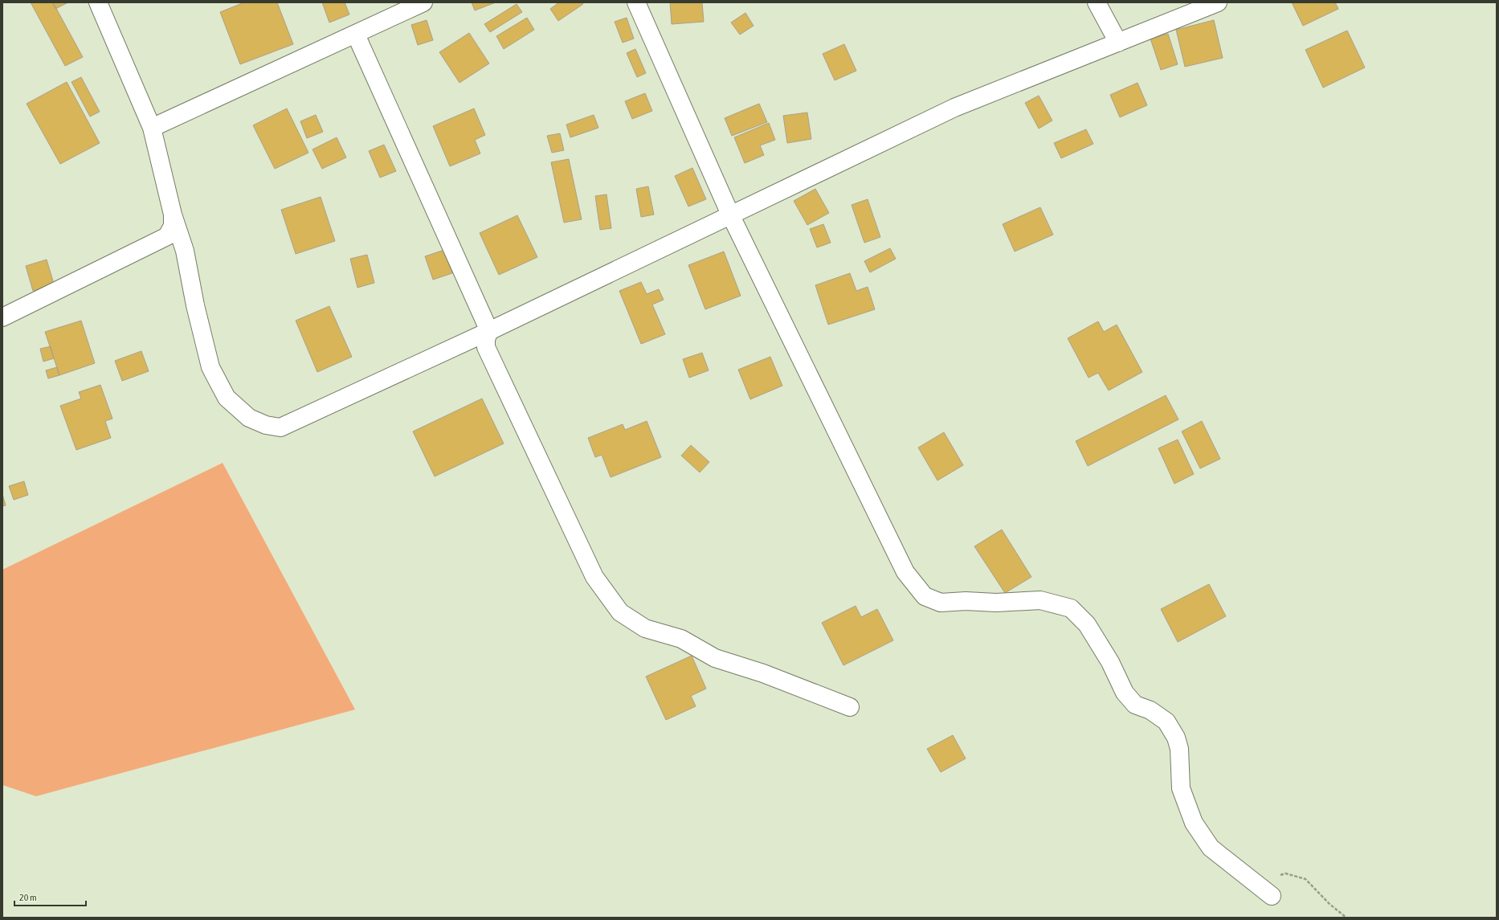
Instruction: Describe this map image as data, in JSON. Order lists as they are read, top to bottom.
{
  "scale_bar": "20 m"
}
